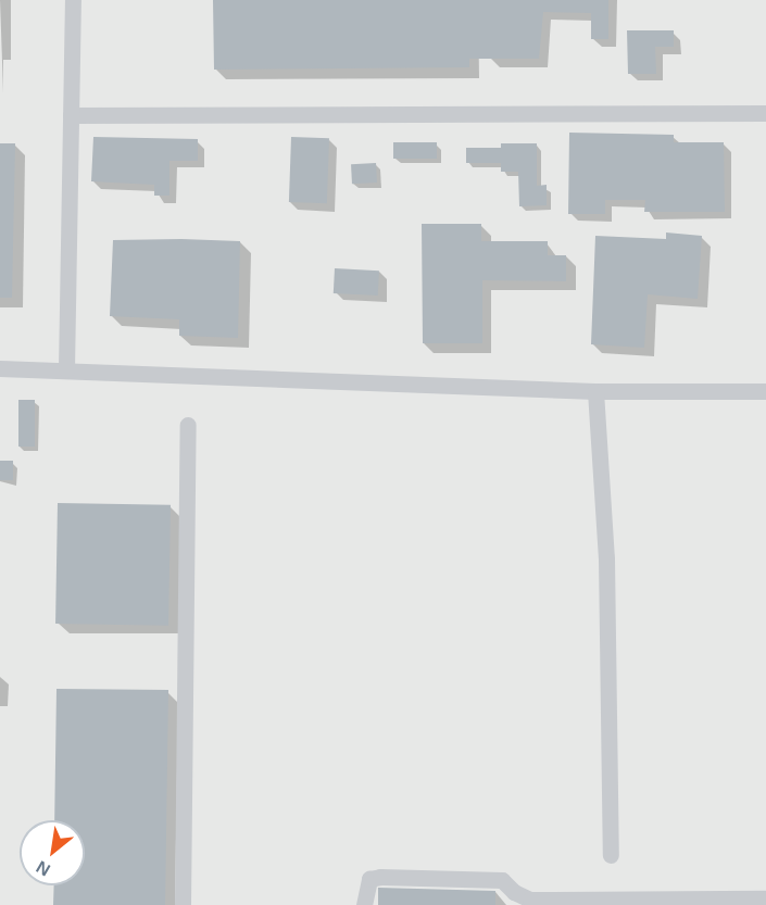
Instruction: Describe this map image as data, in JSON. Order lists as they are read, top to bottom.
{
  "north": "bottom left"
}
